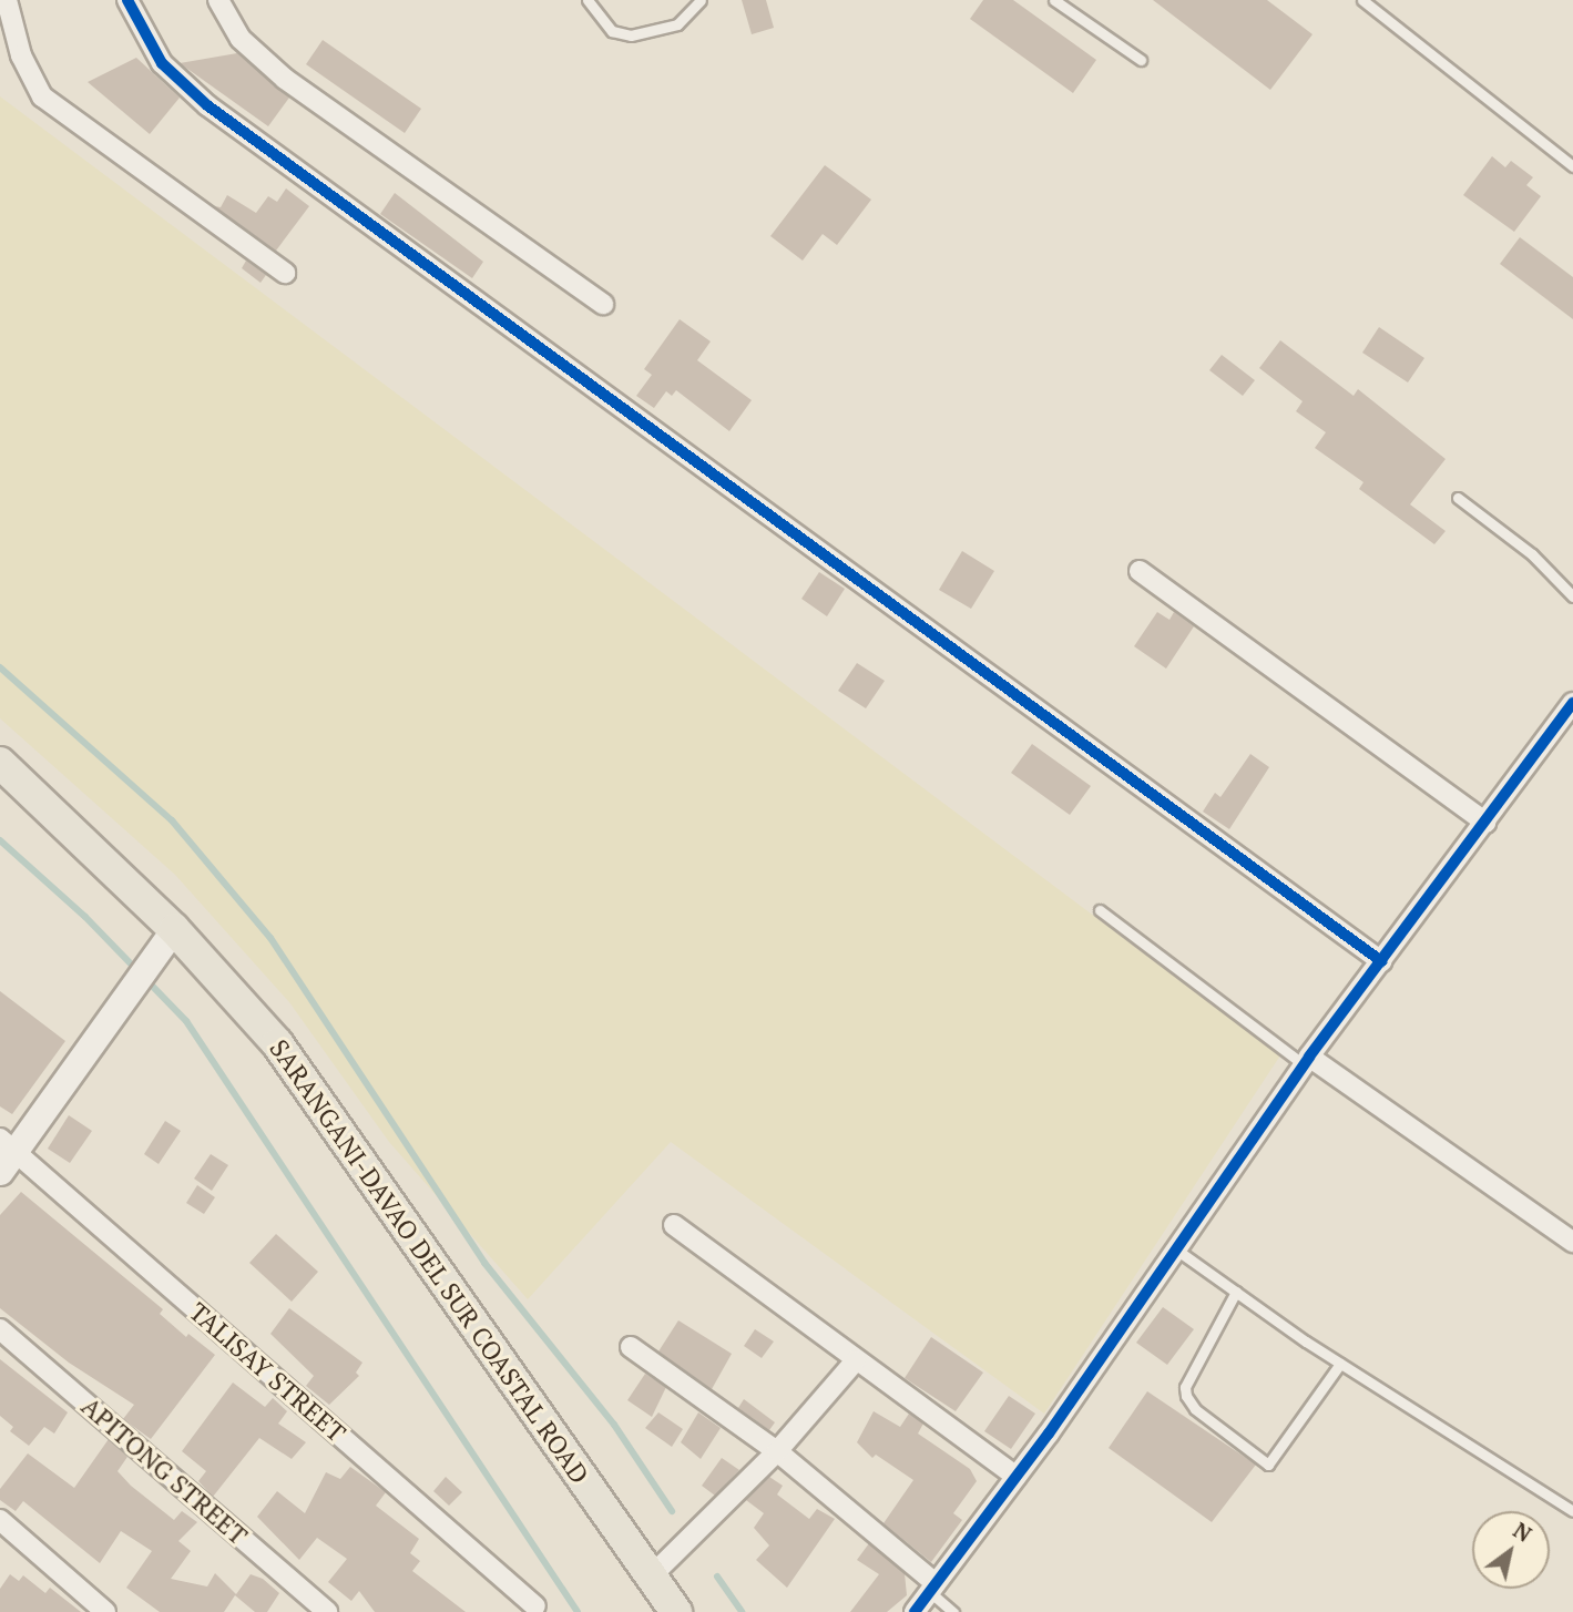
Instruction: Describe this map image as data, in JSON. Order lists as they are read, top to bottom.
{
  "streets": {
    "main road": ["SARANGANI-DAVAO DEL SUR COASTAL ROAD"],
    "street": ["TALISAY STREET", "APITONG STREET"]
  },
  "north": "top right"
}
